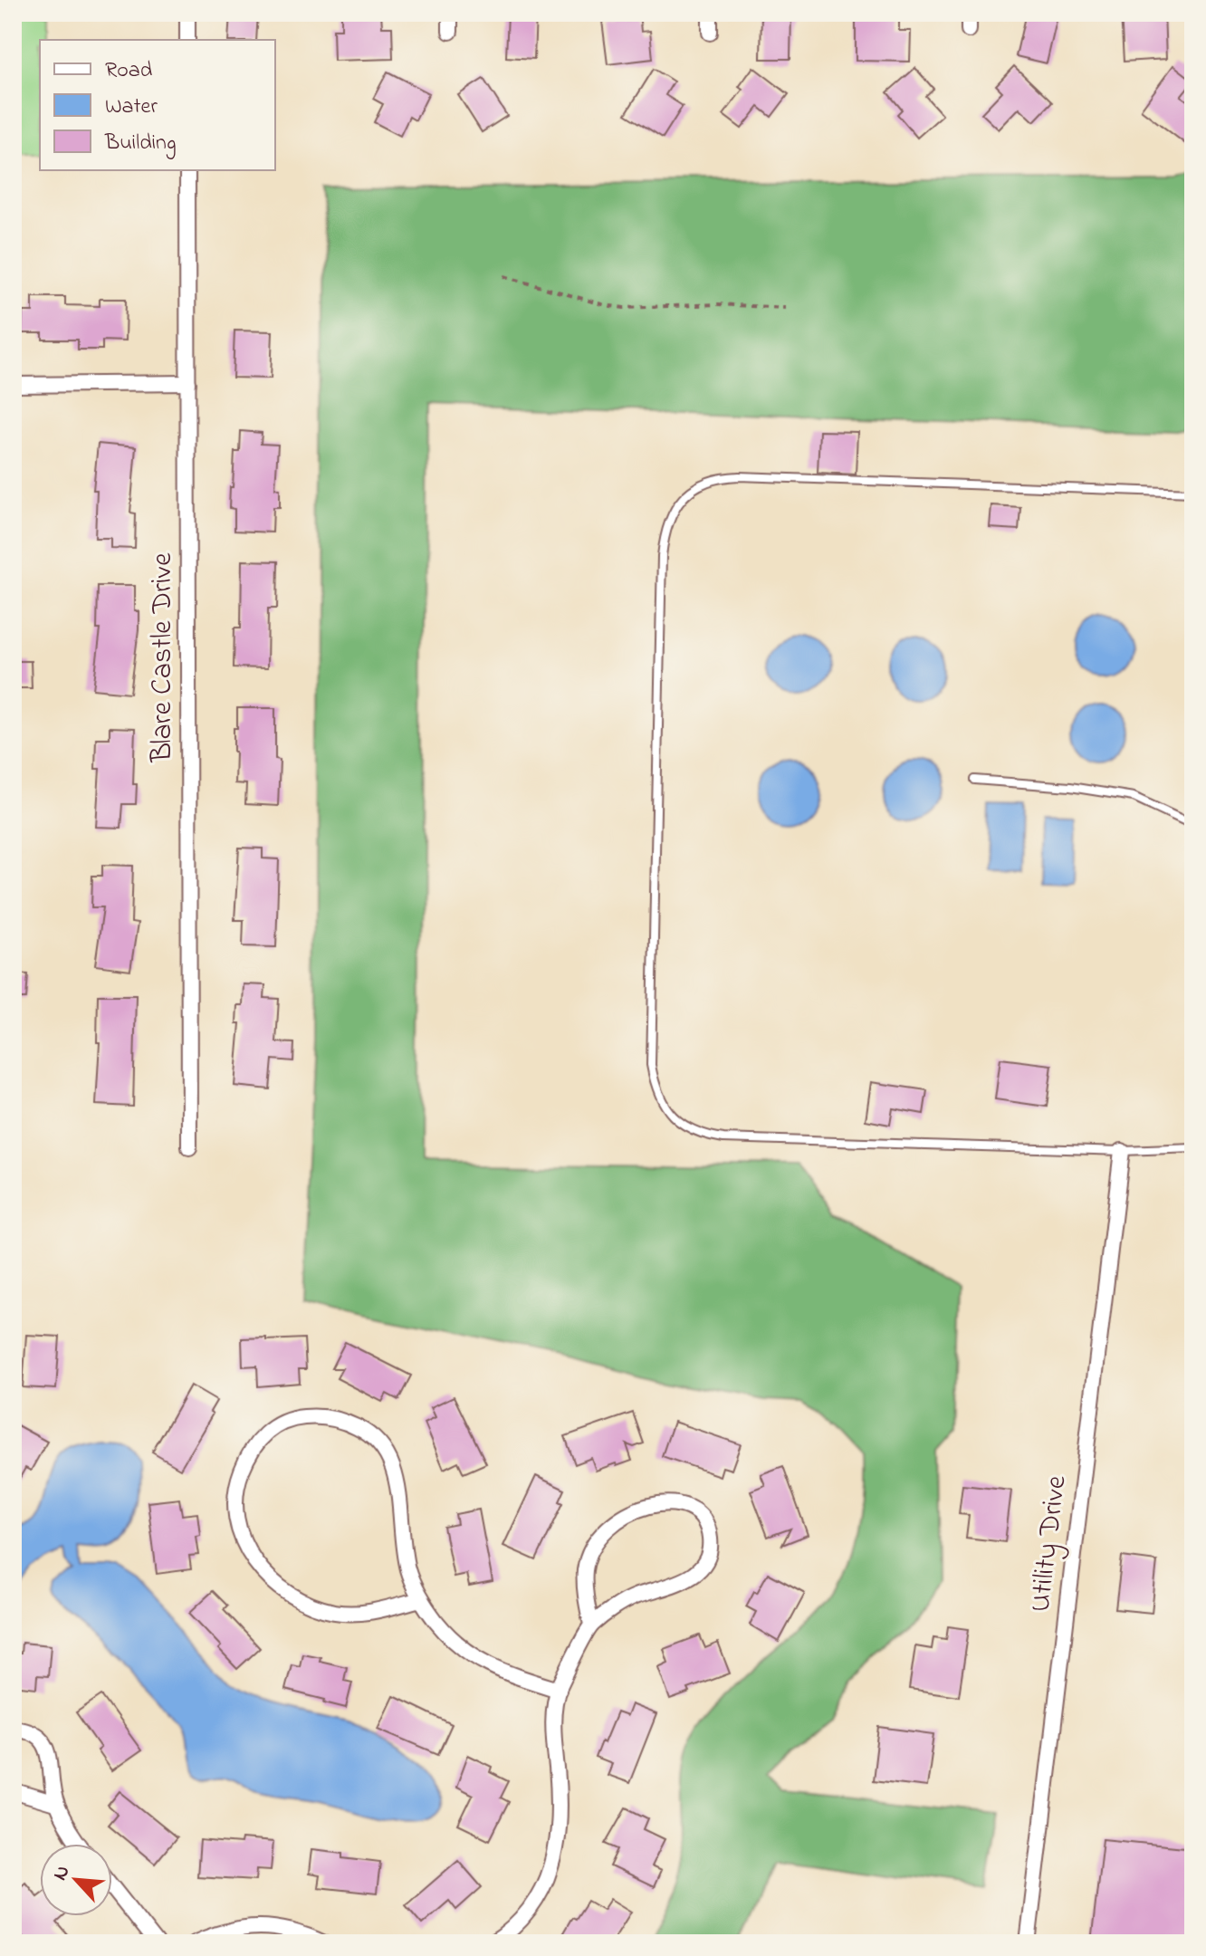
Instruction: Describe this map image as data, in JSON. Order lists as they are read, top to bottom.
{
  "streets": {
    "street": ["Blare Castle Drive", "Utility Drive"]
  },
  "legend": ["Road", "Water", "Building"],
  "north": "top left"
}
